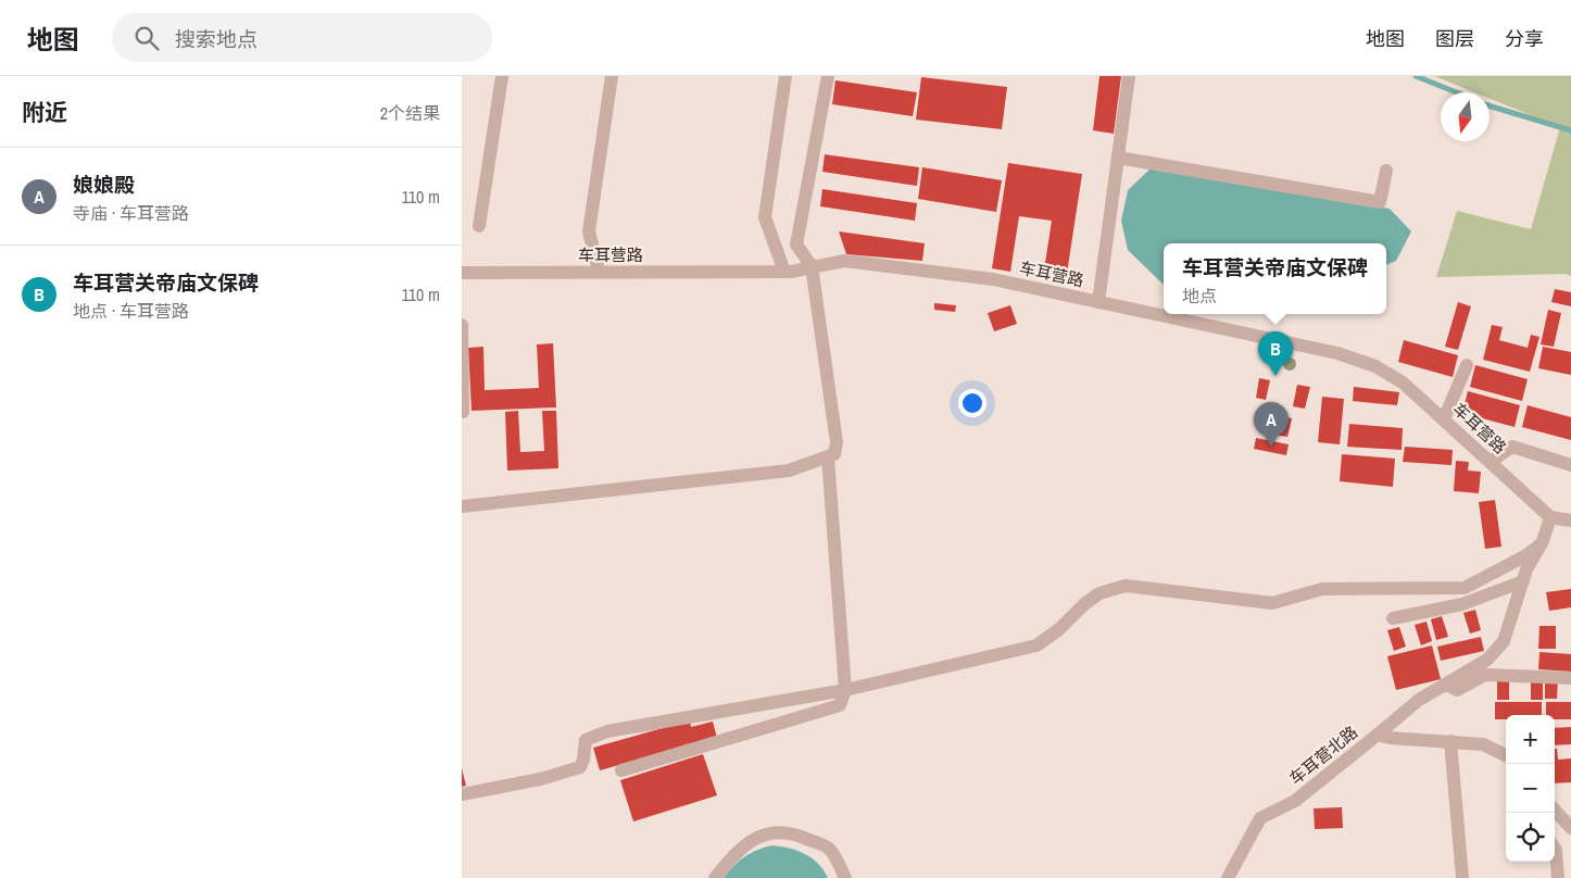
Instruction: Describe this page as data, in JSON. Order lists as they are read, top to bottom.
{
  "streets": {
    "street": ["车耳营路", "车耳营北路"]
  },
  "north": "bottom",
  "page": {
    "header": "地图",
    "search": "搜索地点",
    "nav": ["地图", "图层", "分享"],
    "heading": ["附近", "2个结果"],
    "list": [
      {
        "mark": "A",
        "name": "娘娘殿",
        "note": "寺庙 · 车耳营路",
        "value": "110 m"
      },
      {
        "mark": "B",
        "name": "车耳营关帝庙文保碑",
        "note": "地点 · 车耳营路",
        "value": "110 m"
      }
    ],
    "popup": ["车耳营关帝庙文保碑", "地点"],
    "pins": ["B", "A"],
    "map_buttons": ["+", "−"]
  }
}
